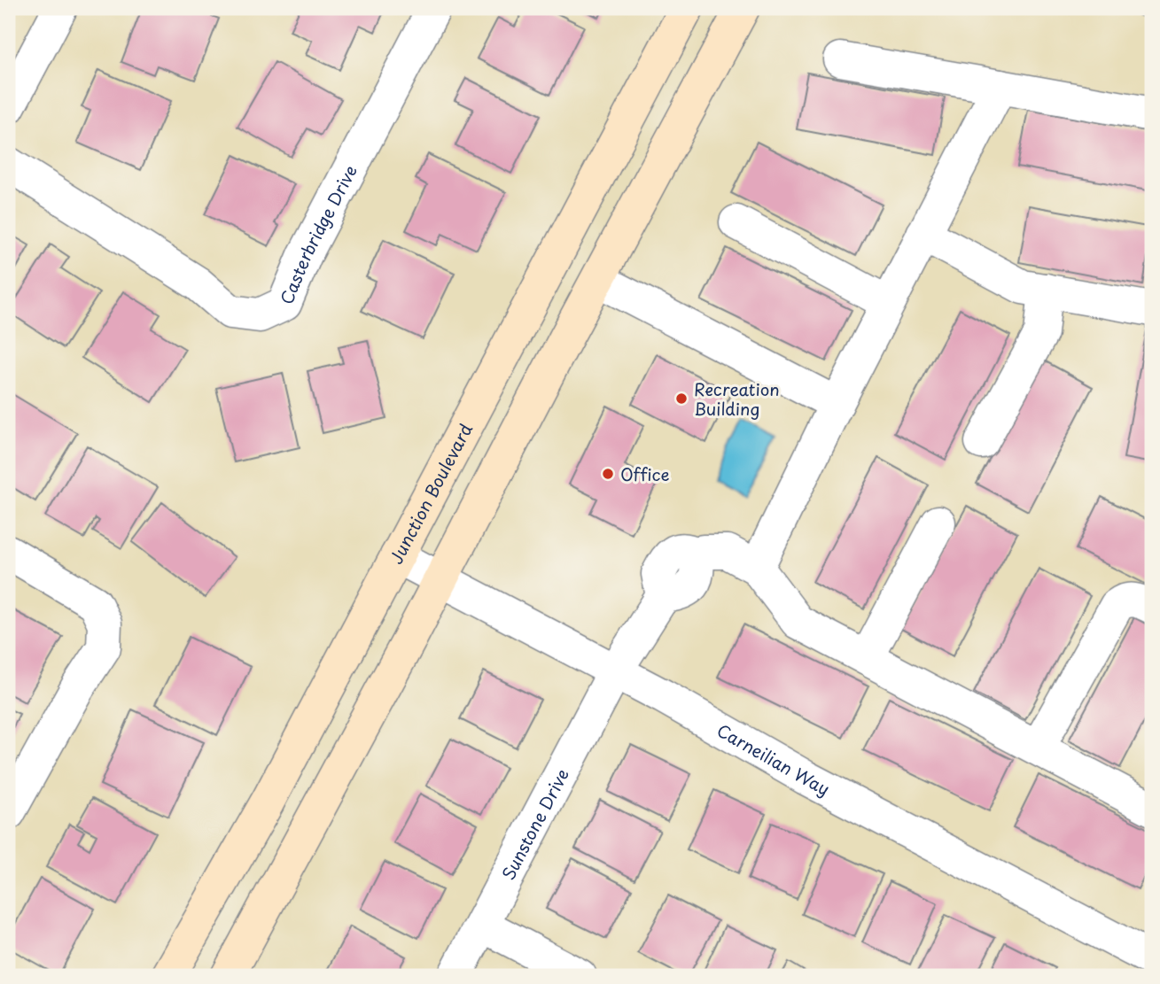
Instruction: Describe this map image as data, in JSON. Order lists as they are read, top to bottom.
{
  "streets": {
    "main road": ["Junction Boulevard"],
    "street": ["Casterbridge Drive", "Carneilian Way", "Sunstone Drive"]
  },
  "crossings": [
    ["Junction Boulevard", "Carneilian Way"],
    ["Carneilian Way", "Sunstone Drive"]
  ],
  "places": ["Recreation Building", "Office"]
}
